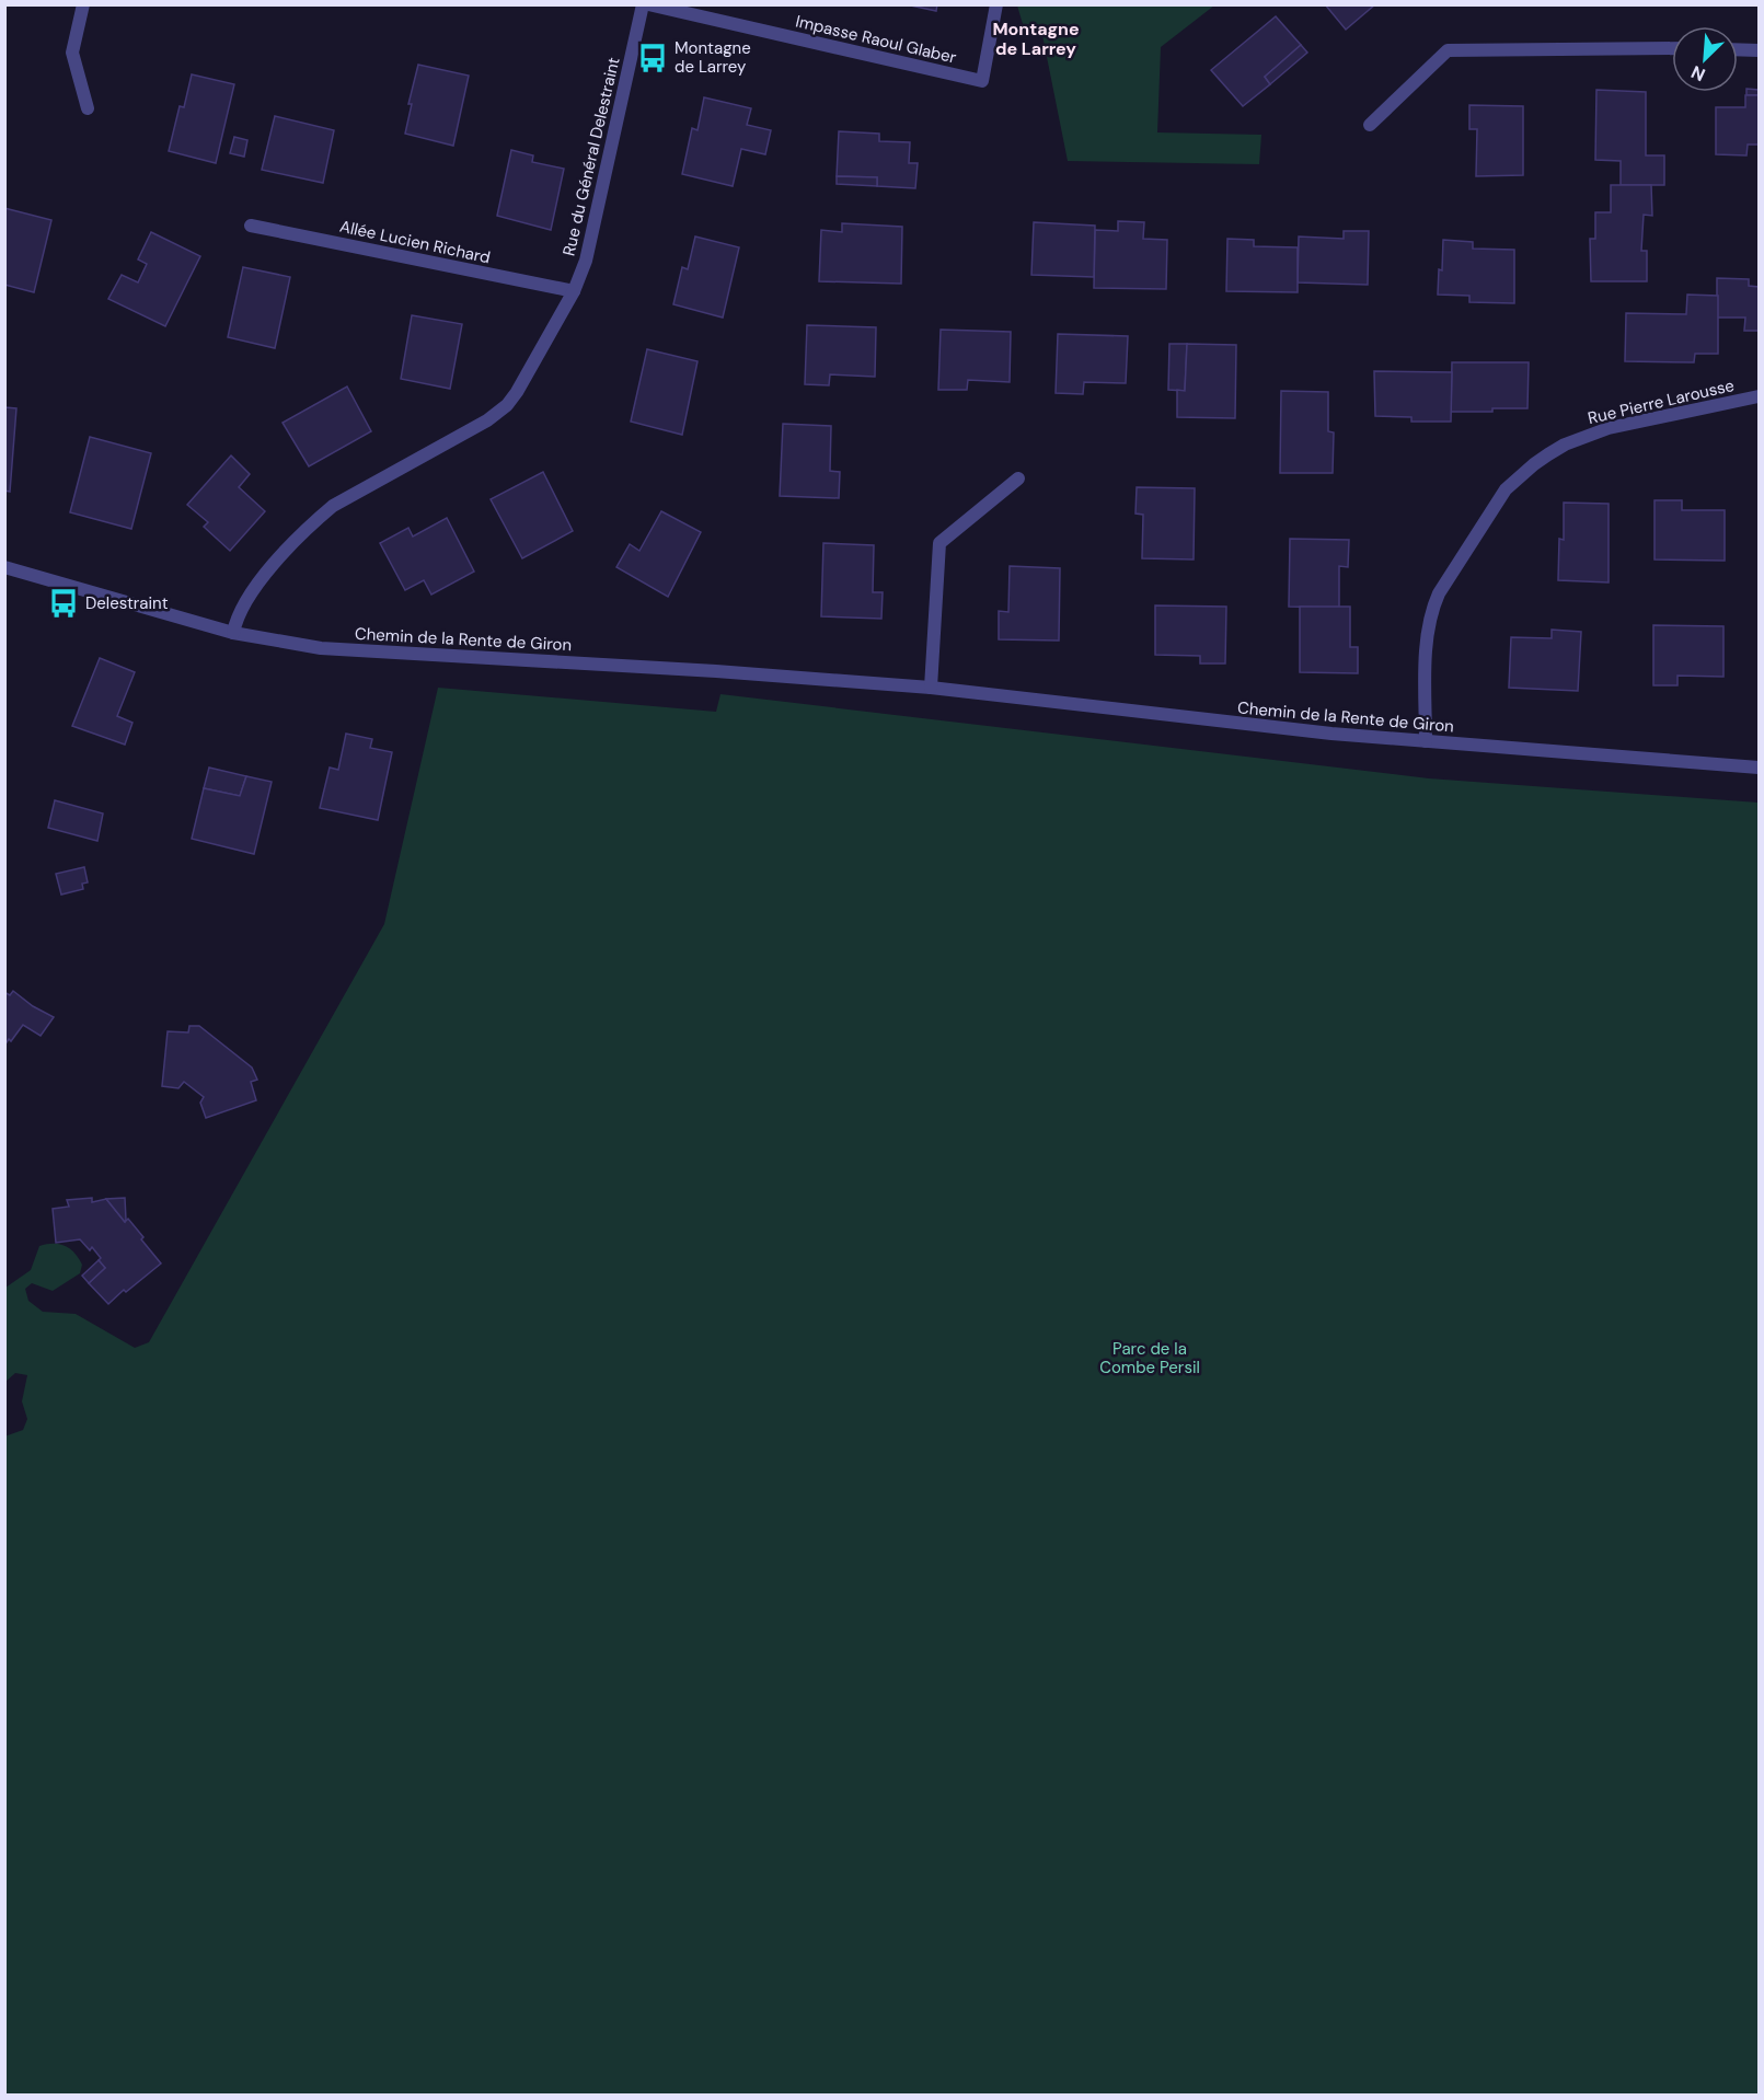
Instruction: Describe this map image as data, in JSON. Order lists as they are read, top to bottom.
{
  "streets": {
    "street": [
      "Impasse Raoul Glaber",
      "Rue du Général Delestraint",
      "Allée Lucien Richard",
      "Rue Pierre Larousse",
      "Chemin de la Rente de Giron"
    ]
  },
  "crossings": [
    ["Rue du Général Delestraint", "Allée Lucien Richard"],
    ["Rue du Général Delestraint", "Chemin de la Rente de Giron"],
    ["Rue Pierre Larousse", "Chemin de la Rente de Giron"]
  ],
  "districts": ["Montagne de Larrey"],
  "parks": ["Parc de la Combe Persil"],
  "places": {
    "bus stop": ["Montagne de Larrey", "Delestraint"]
  },
  "north": "bottom left"
}
